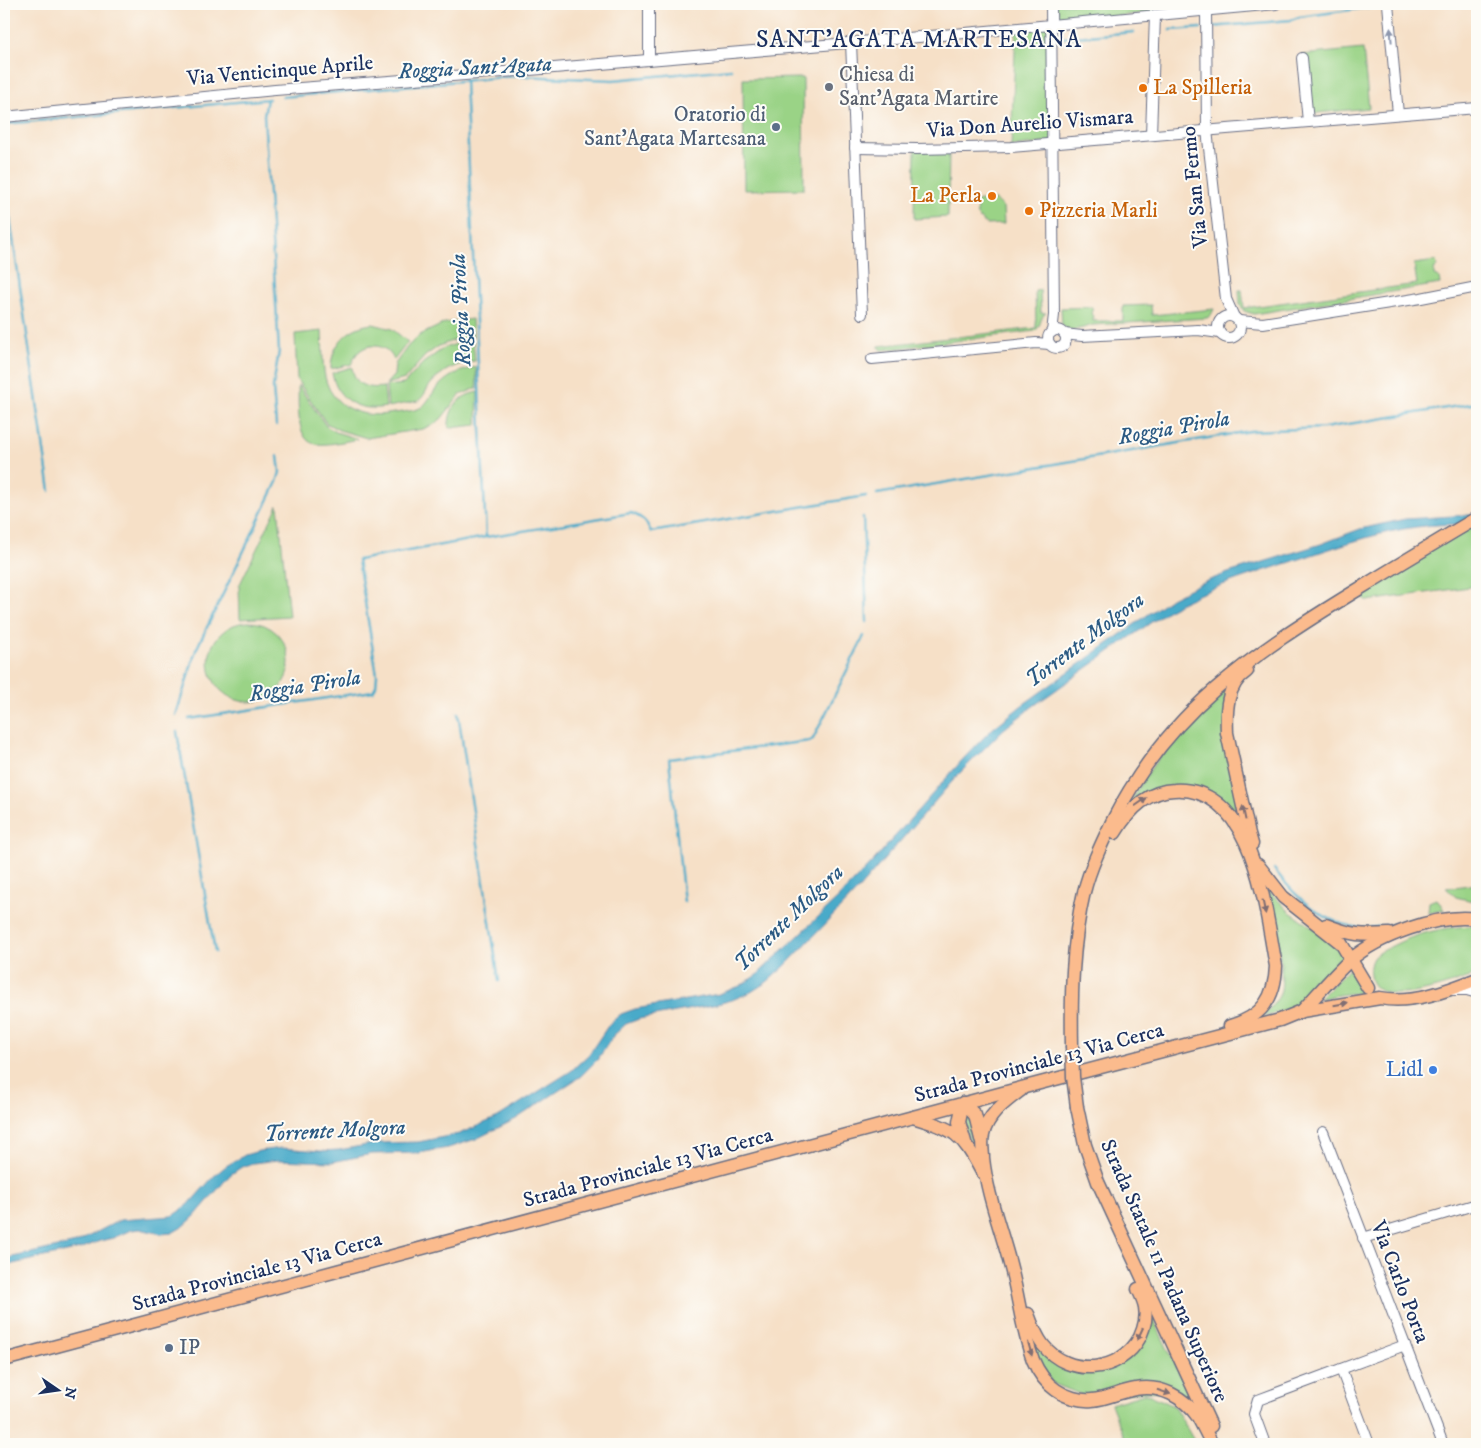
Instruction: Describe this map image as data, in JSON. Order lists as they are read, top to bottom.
{
  "streets": {
    "main road": ["Strada Provinciale 13 Via Cerca", "Strada Statale 11 Padana Superiore"],
    "street": [
      "Via Venticinque Aprile",
      "Via Don Aurelio Vismara",
      "Via San Fermo",
      "Via Carlo Porta"
    ]
  },
  "crossings": [
    ["Via Venticinque Aprile", "Via San Fermo"],
    ["Via Don Aurelio Vismara", "Via San Fermo"]
  ],
  "districts": ["SANT'AGATA MARTESANA"],
  "water": ["Roggia Sant'Agata", "Roggia Pirola", "Torrente Molgora"],
  "places": [
    "Chiesa di Sant'Agata Martire",
    "La Spilleria",
    "Oratorio di Sant'Agata Martesana",
    "La Perla",
    "Pizzeria Marli",
    "Lidl",
    "IP"
  ],
  "north": "right"
}
